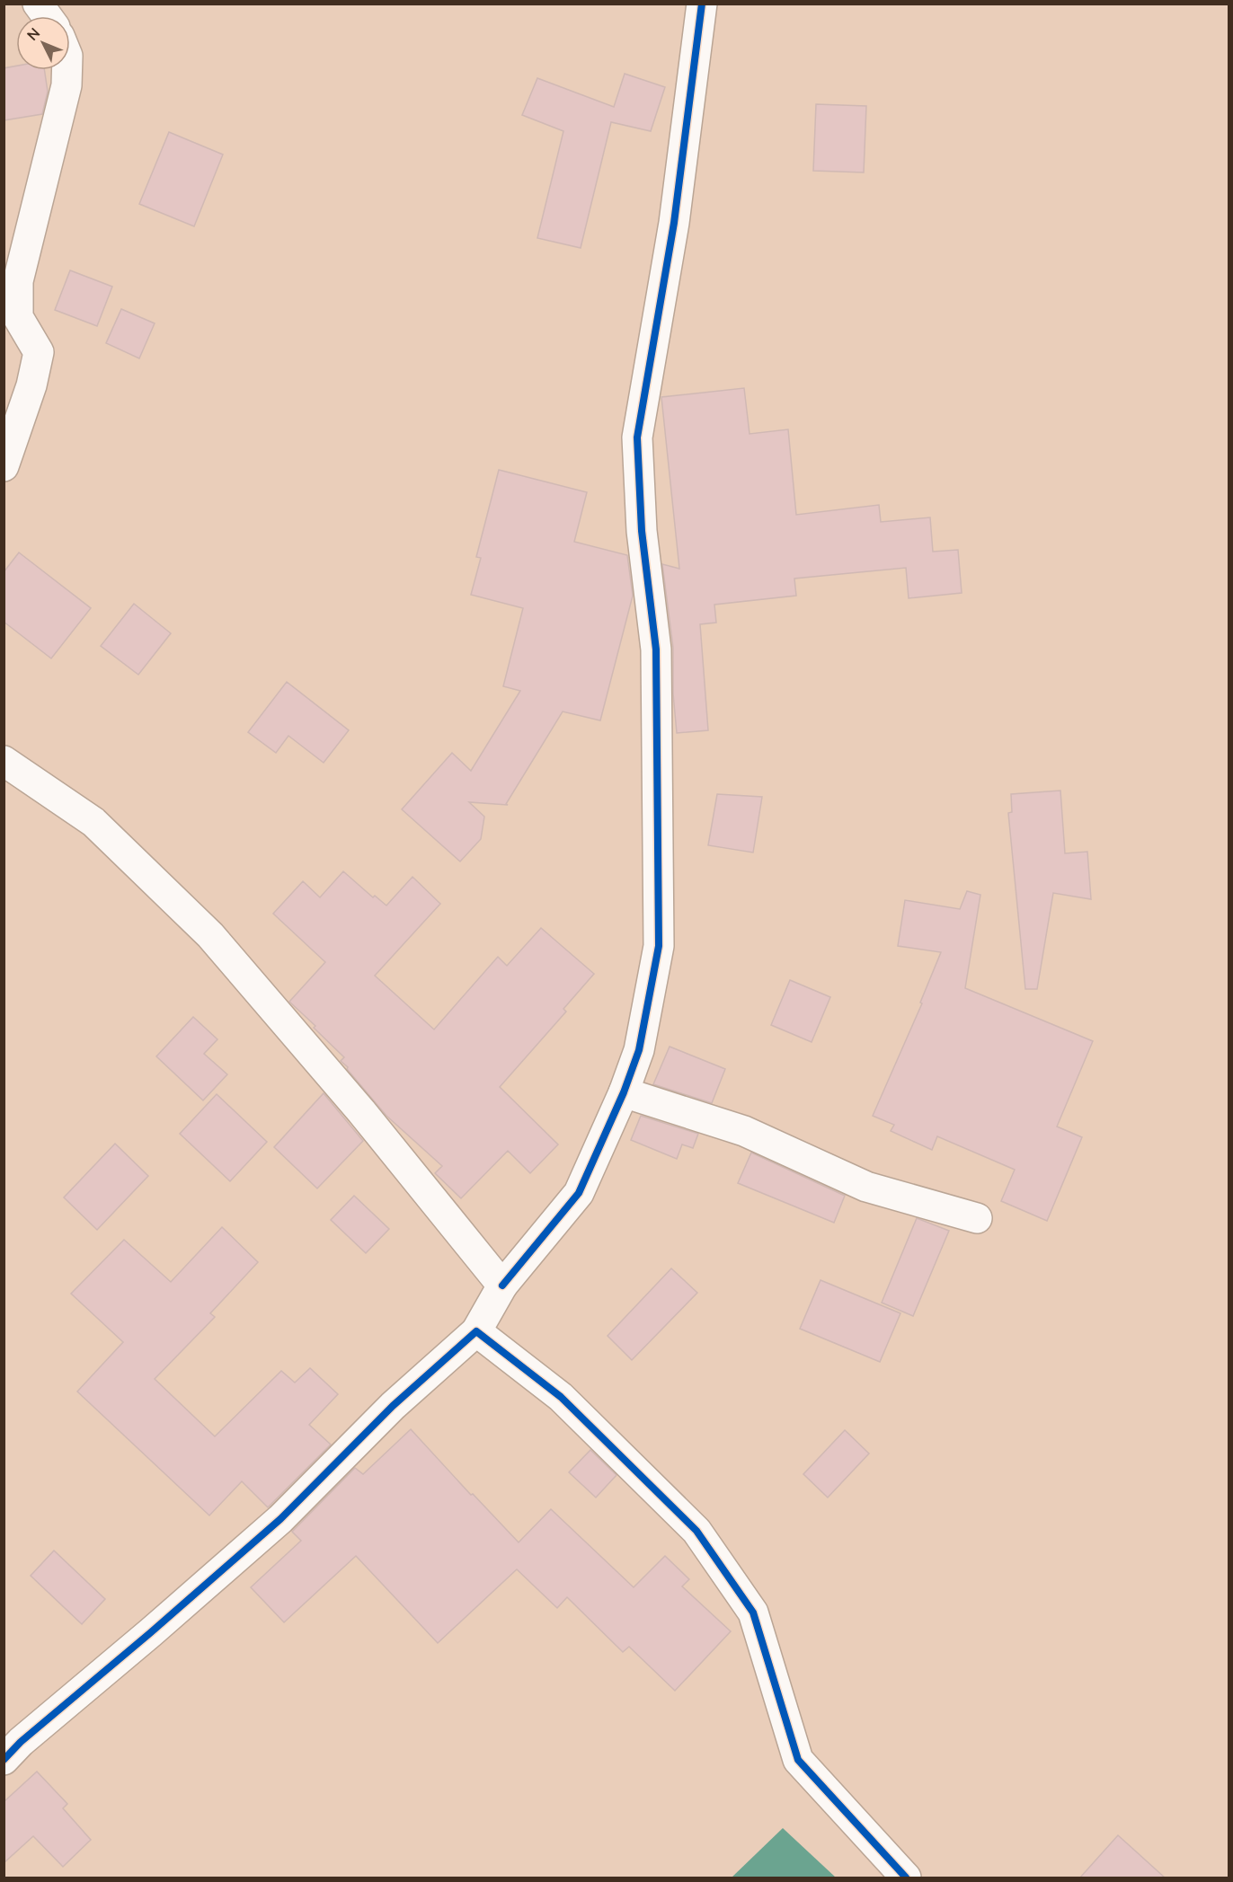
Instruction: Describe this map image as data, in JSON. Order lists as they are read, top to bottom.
{
  "north": "top left"
}
